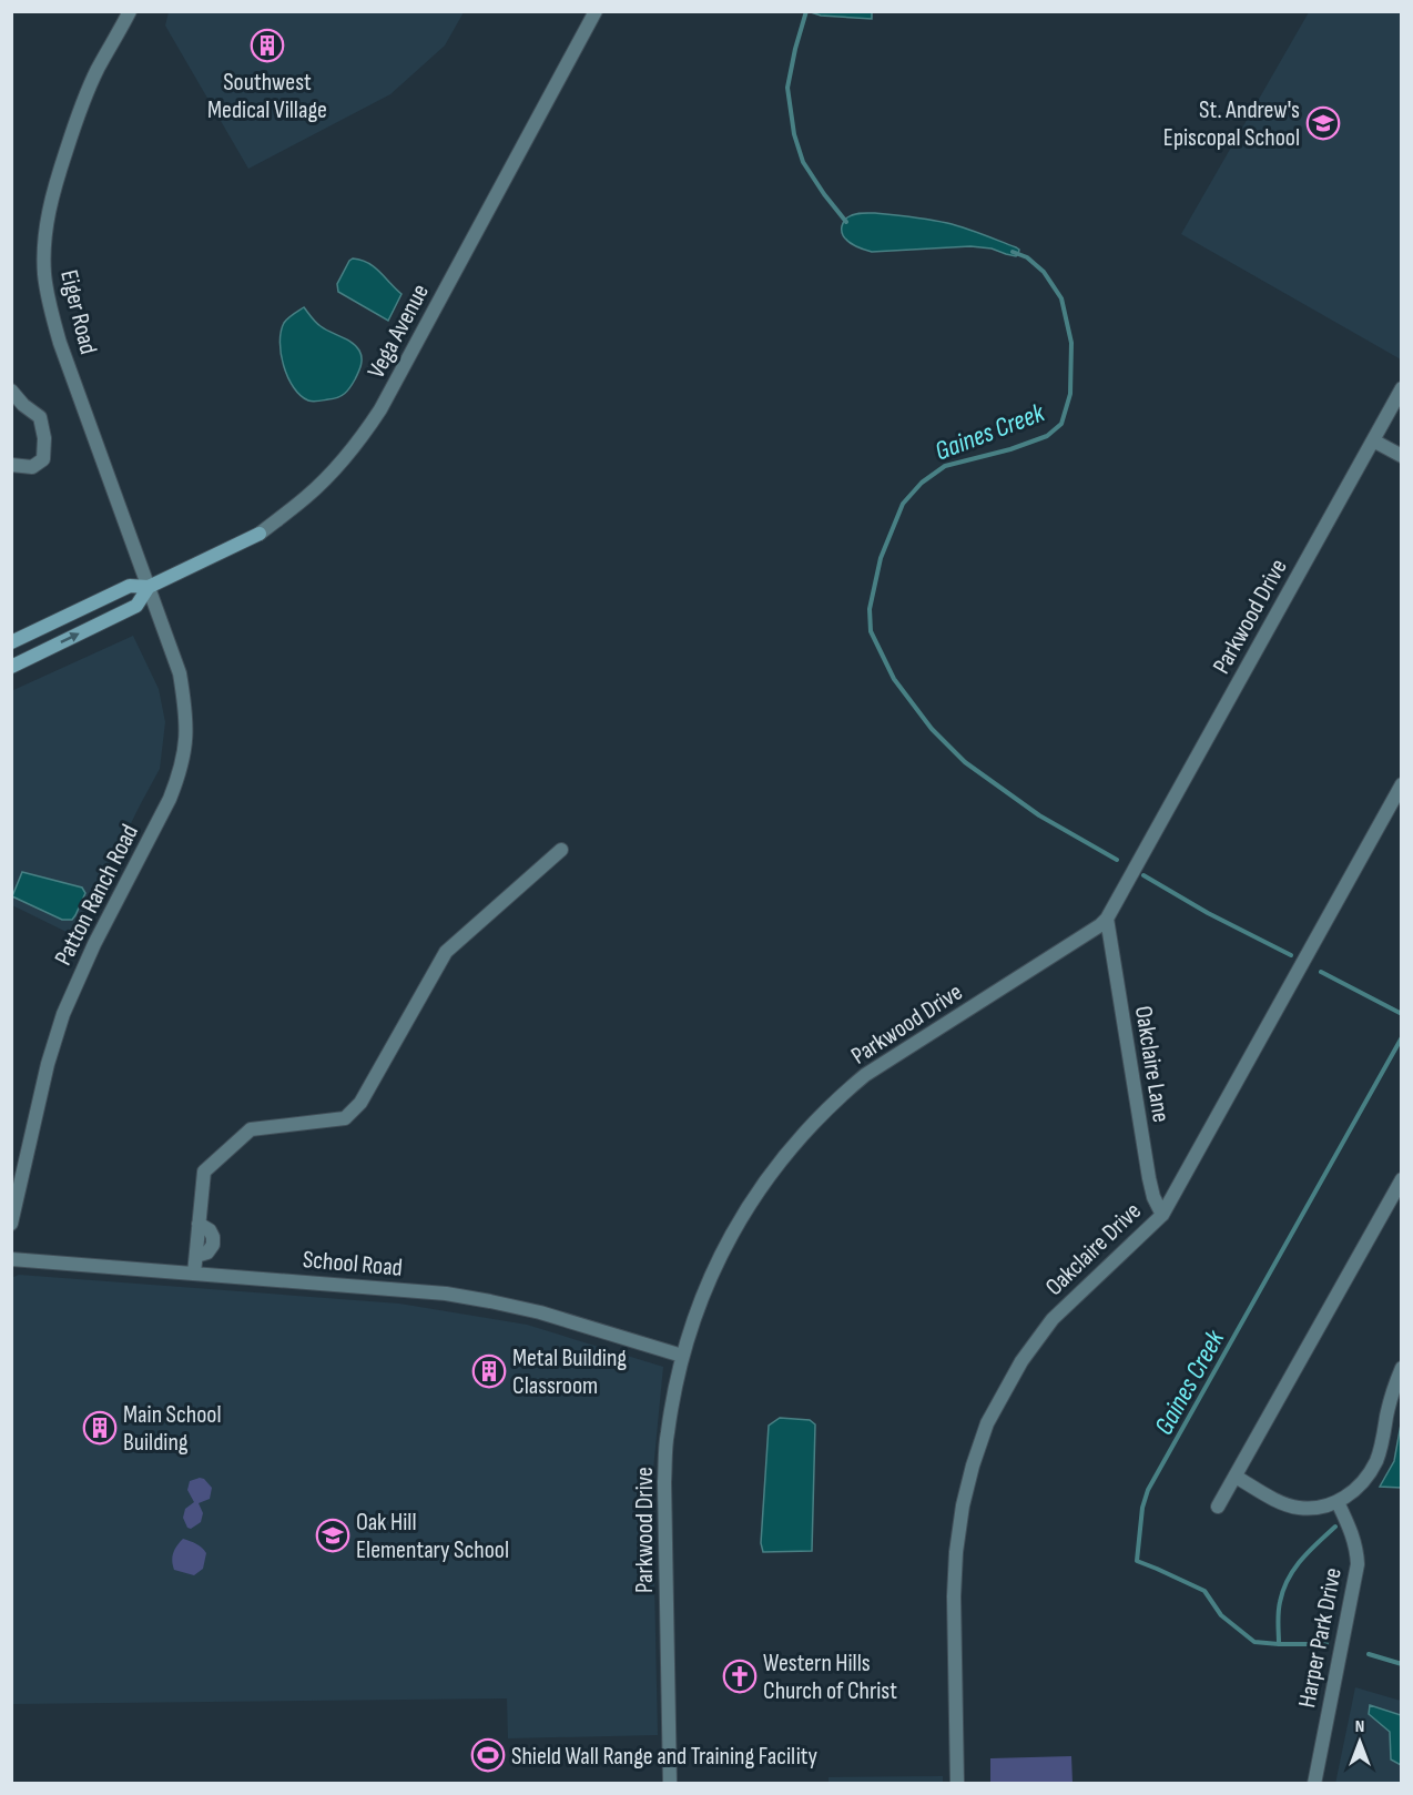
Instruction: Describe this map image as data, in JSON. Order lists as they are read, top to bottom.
{
  "streets": {
    "street": [
      "Eiger Road",
      "Vega Avenue",
      "Parkwood Drive",
      "Patton Ranch Road",
      "Oakclaire Lane",
      "Oakclaire Drive",
      "School Road",
      "Harper Park Drive"
    ]
  },
  "crossings": [
    ["Eiger Road", "Vega Avenue"],
    ["Eiger Road", "Patton Ranch Road"],
    ["Vega Avenue", "Patton Ranch Road"],
    ["Parkwood Drive", "Oakclaire Lane"],
    ["Parkwood Drive", "School Road"],
    ["Oakclaire Lane", "Oakclaire Drive"]
  ],
  "water": ["Gaines Creek"],
  "places": {
    "building": ["Southwest Medical Village", "Metal Building Classroom", "Main School Building"],
    "school or university": ["St. Andrew's Episcopal School", "Oak Hill Elementary School"],
    "church": ["Western Hills Church of Christ"],
    "sports": ["Shield Wall Range and Training Facility"]
  },
  "north": "top"
}
